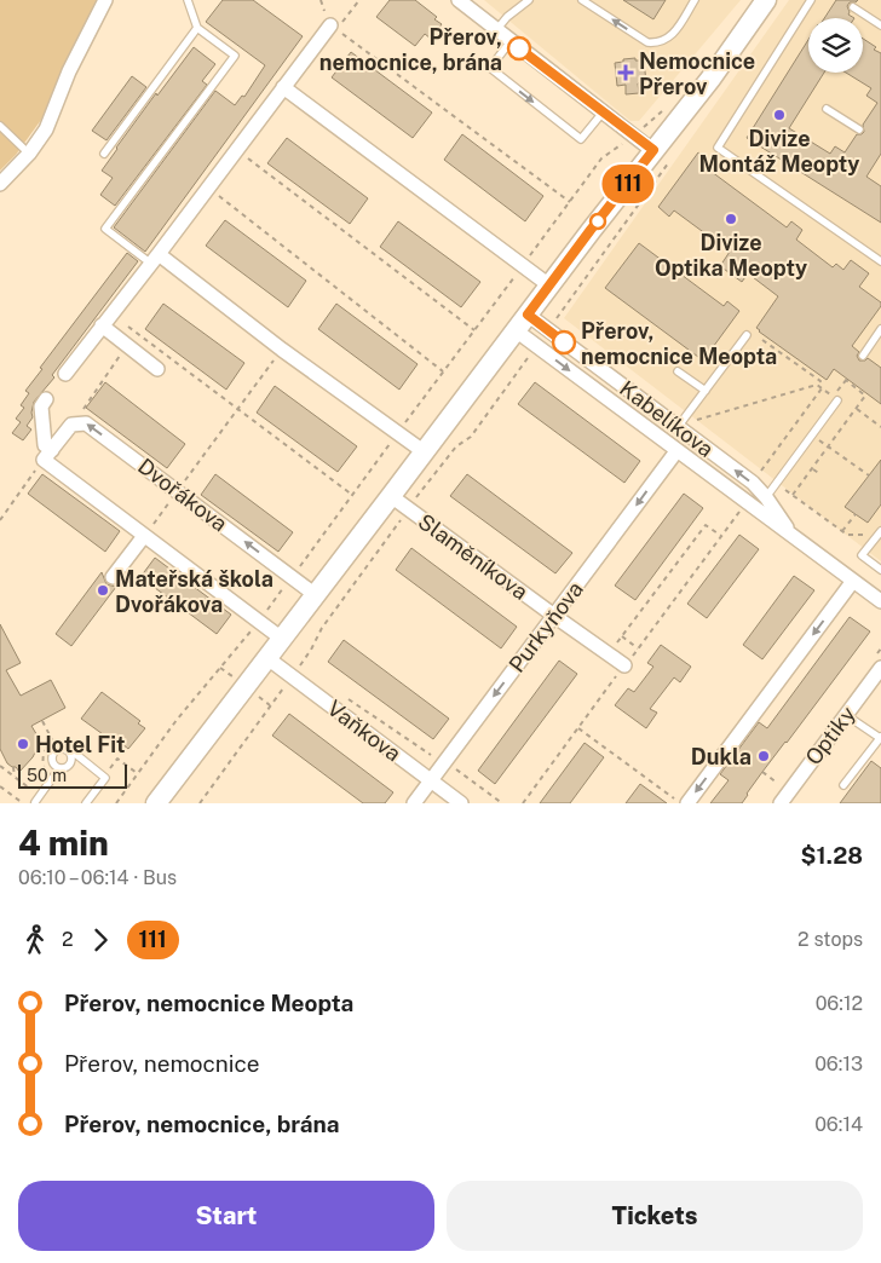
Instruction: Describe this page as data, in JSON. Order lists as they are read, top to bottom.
{
  "streets": {
    "street": [
      "Kabelíkova",
      "Dvořákova",
      "Slaměníkova",
      "Purkyňova",
      "Vaňkova",
      "Optiky"
    ]
  },
  "crossings": [
    ["Kabelíkova", "Purkyňova"],
    ["Slaměníkova", "Purkyňova"],
    ["Purkyňova", "Vaňkova"]
  ],
  "one_way": ["Purkyňova"],
  "places": {
    "other": [
      "Přerov, nemocnice, brána",
      "Divize Montáž Meopty",
      "Divize Optika Meopty",
      "Přerov, nemocnice Meopta",
      "Mateřská škola Dvořákova",
      "Hotel Fit",
      "Dukla"
    ],
    "health": ["Nemocnice Přerov"]
  },
  "lines": ["bus line 111"],
  "scale_bar": "50 m",
  "page": {
    "on_map": "111",
    "scale": "50 m",
    "heading": ["4 min", "06:10 – 06:14 · Bus", "$1.28"],
    "legs": ["2", "111", "2 stops"],
    "list": [
      {
        "name": "Přerov, nemocnice Meopta",
        "value": "06:12"
      },
      {
        "name": "Přerov, nemocnice",
        "value": "06:13"
      },
      {
        "name": "Přerov, nemocnice, brána",
        "value": "06:14"
      }
    ],
    "buttons": ["Start", "Tickets"]
  }
}
